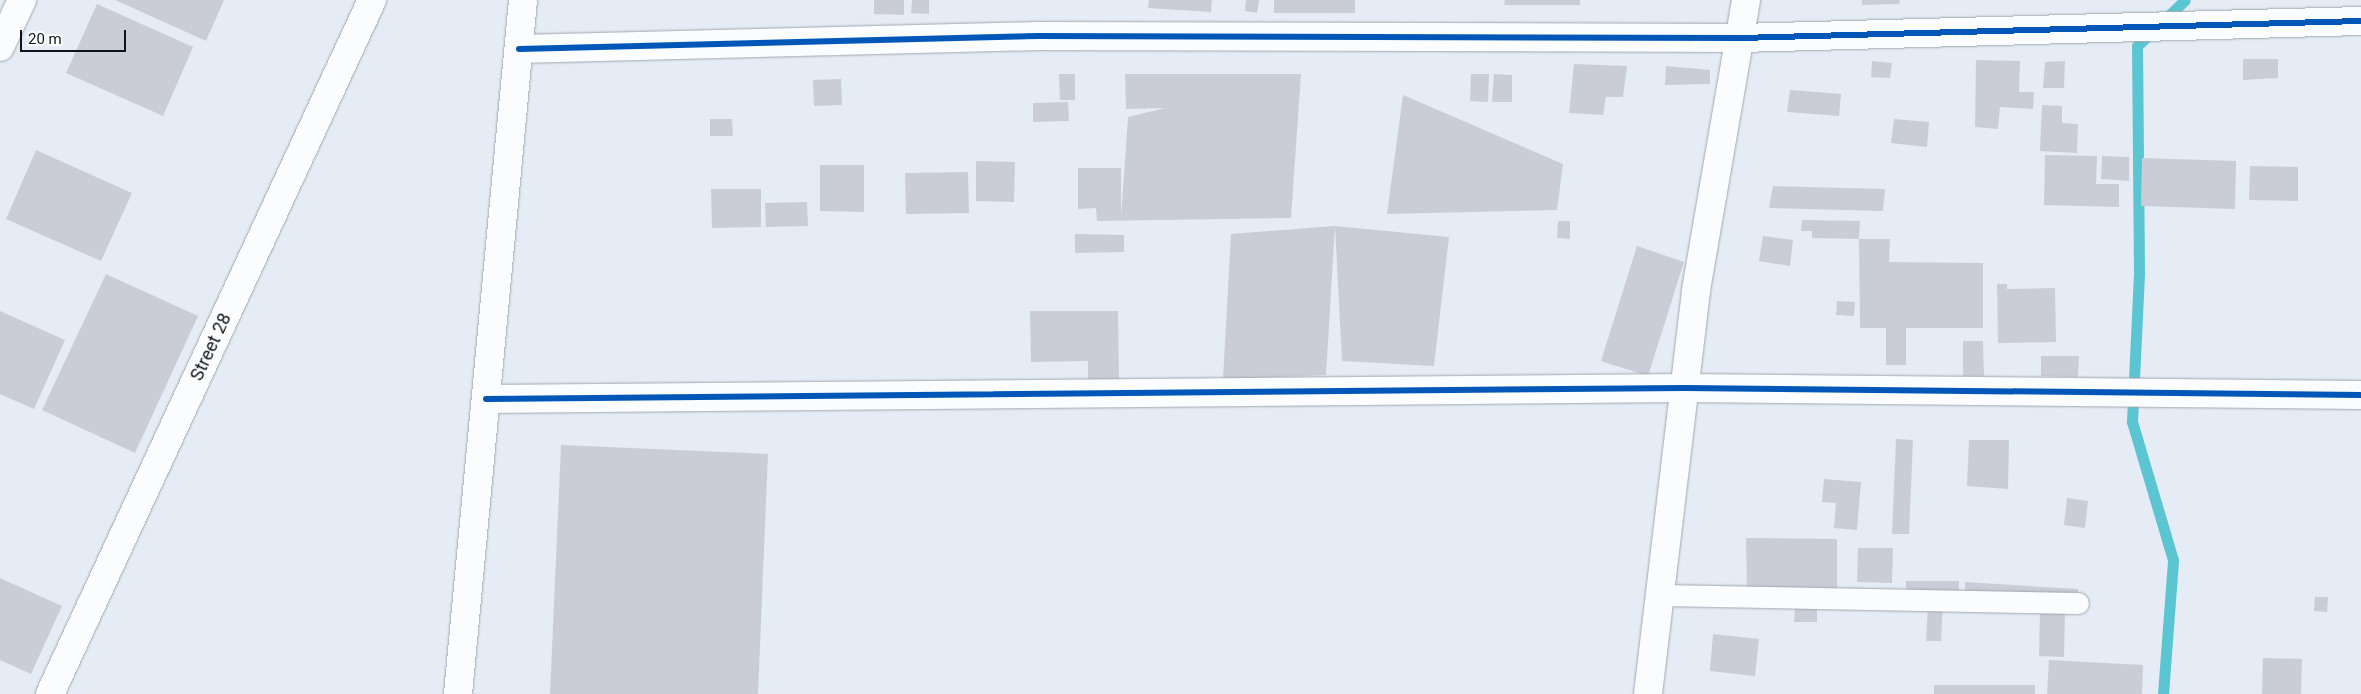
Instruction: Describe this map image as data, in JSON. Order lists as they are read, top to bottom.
{
  "streets": {
    "street": ["Street 28"]
  },
  "scale_bar": "20 m"
}
